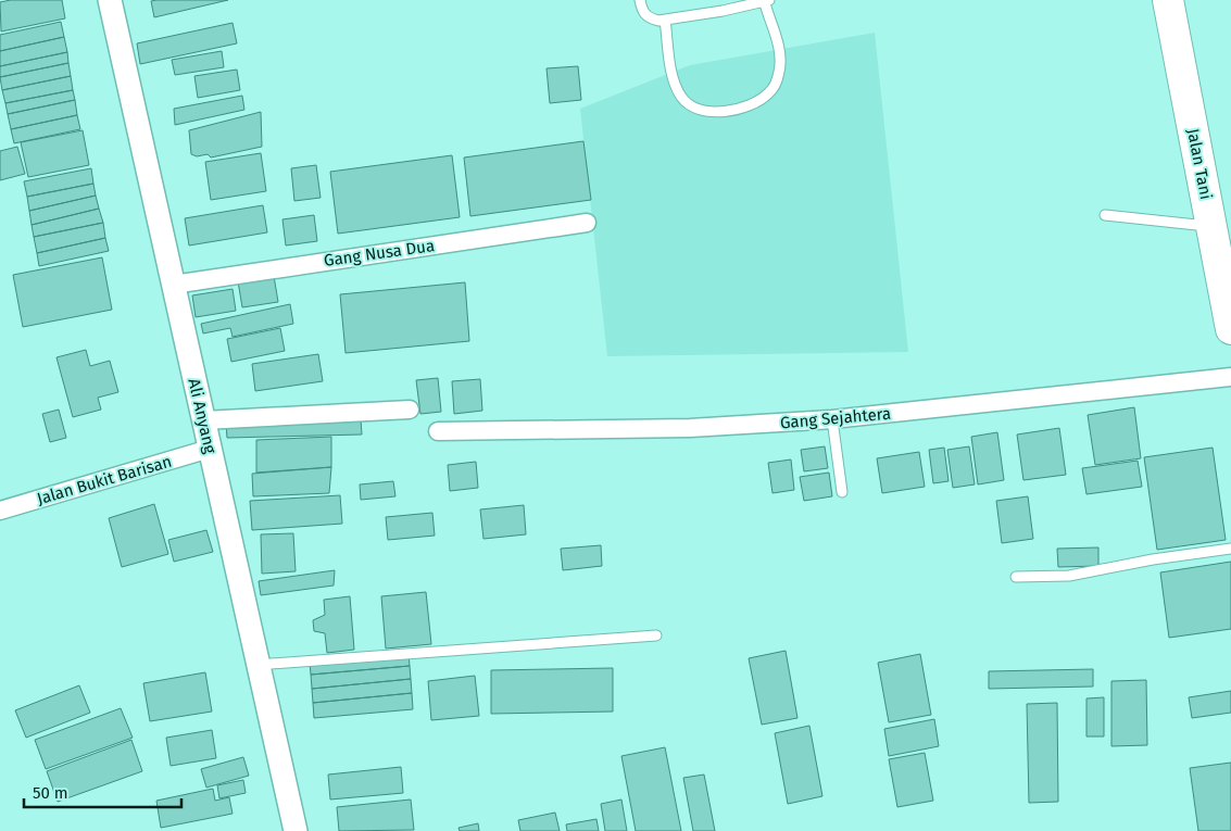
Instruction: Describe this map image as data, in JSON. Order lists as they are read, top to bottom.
{
  "streets": {
    "highway": ["Jalan Tani"],
    "street": [
      "Gang Nusa Dua",
      "Ali Anyang",
      "Gang Sejahtera",
      "Jalan Bukit Barisan"
    ]
  },
  "crossings": [
    ["Gang Nusa Dua", "Ali Anyang"],
    ["Ali Anyang", "Jalan Bukit Barisan"]
  ],
  "scale_bar": "50 m"
}
